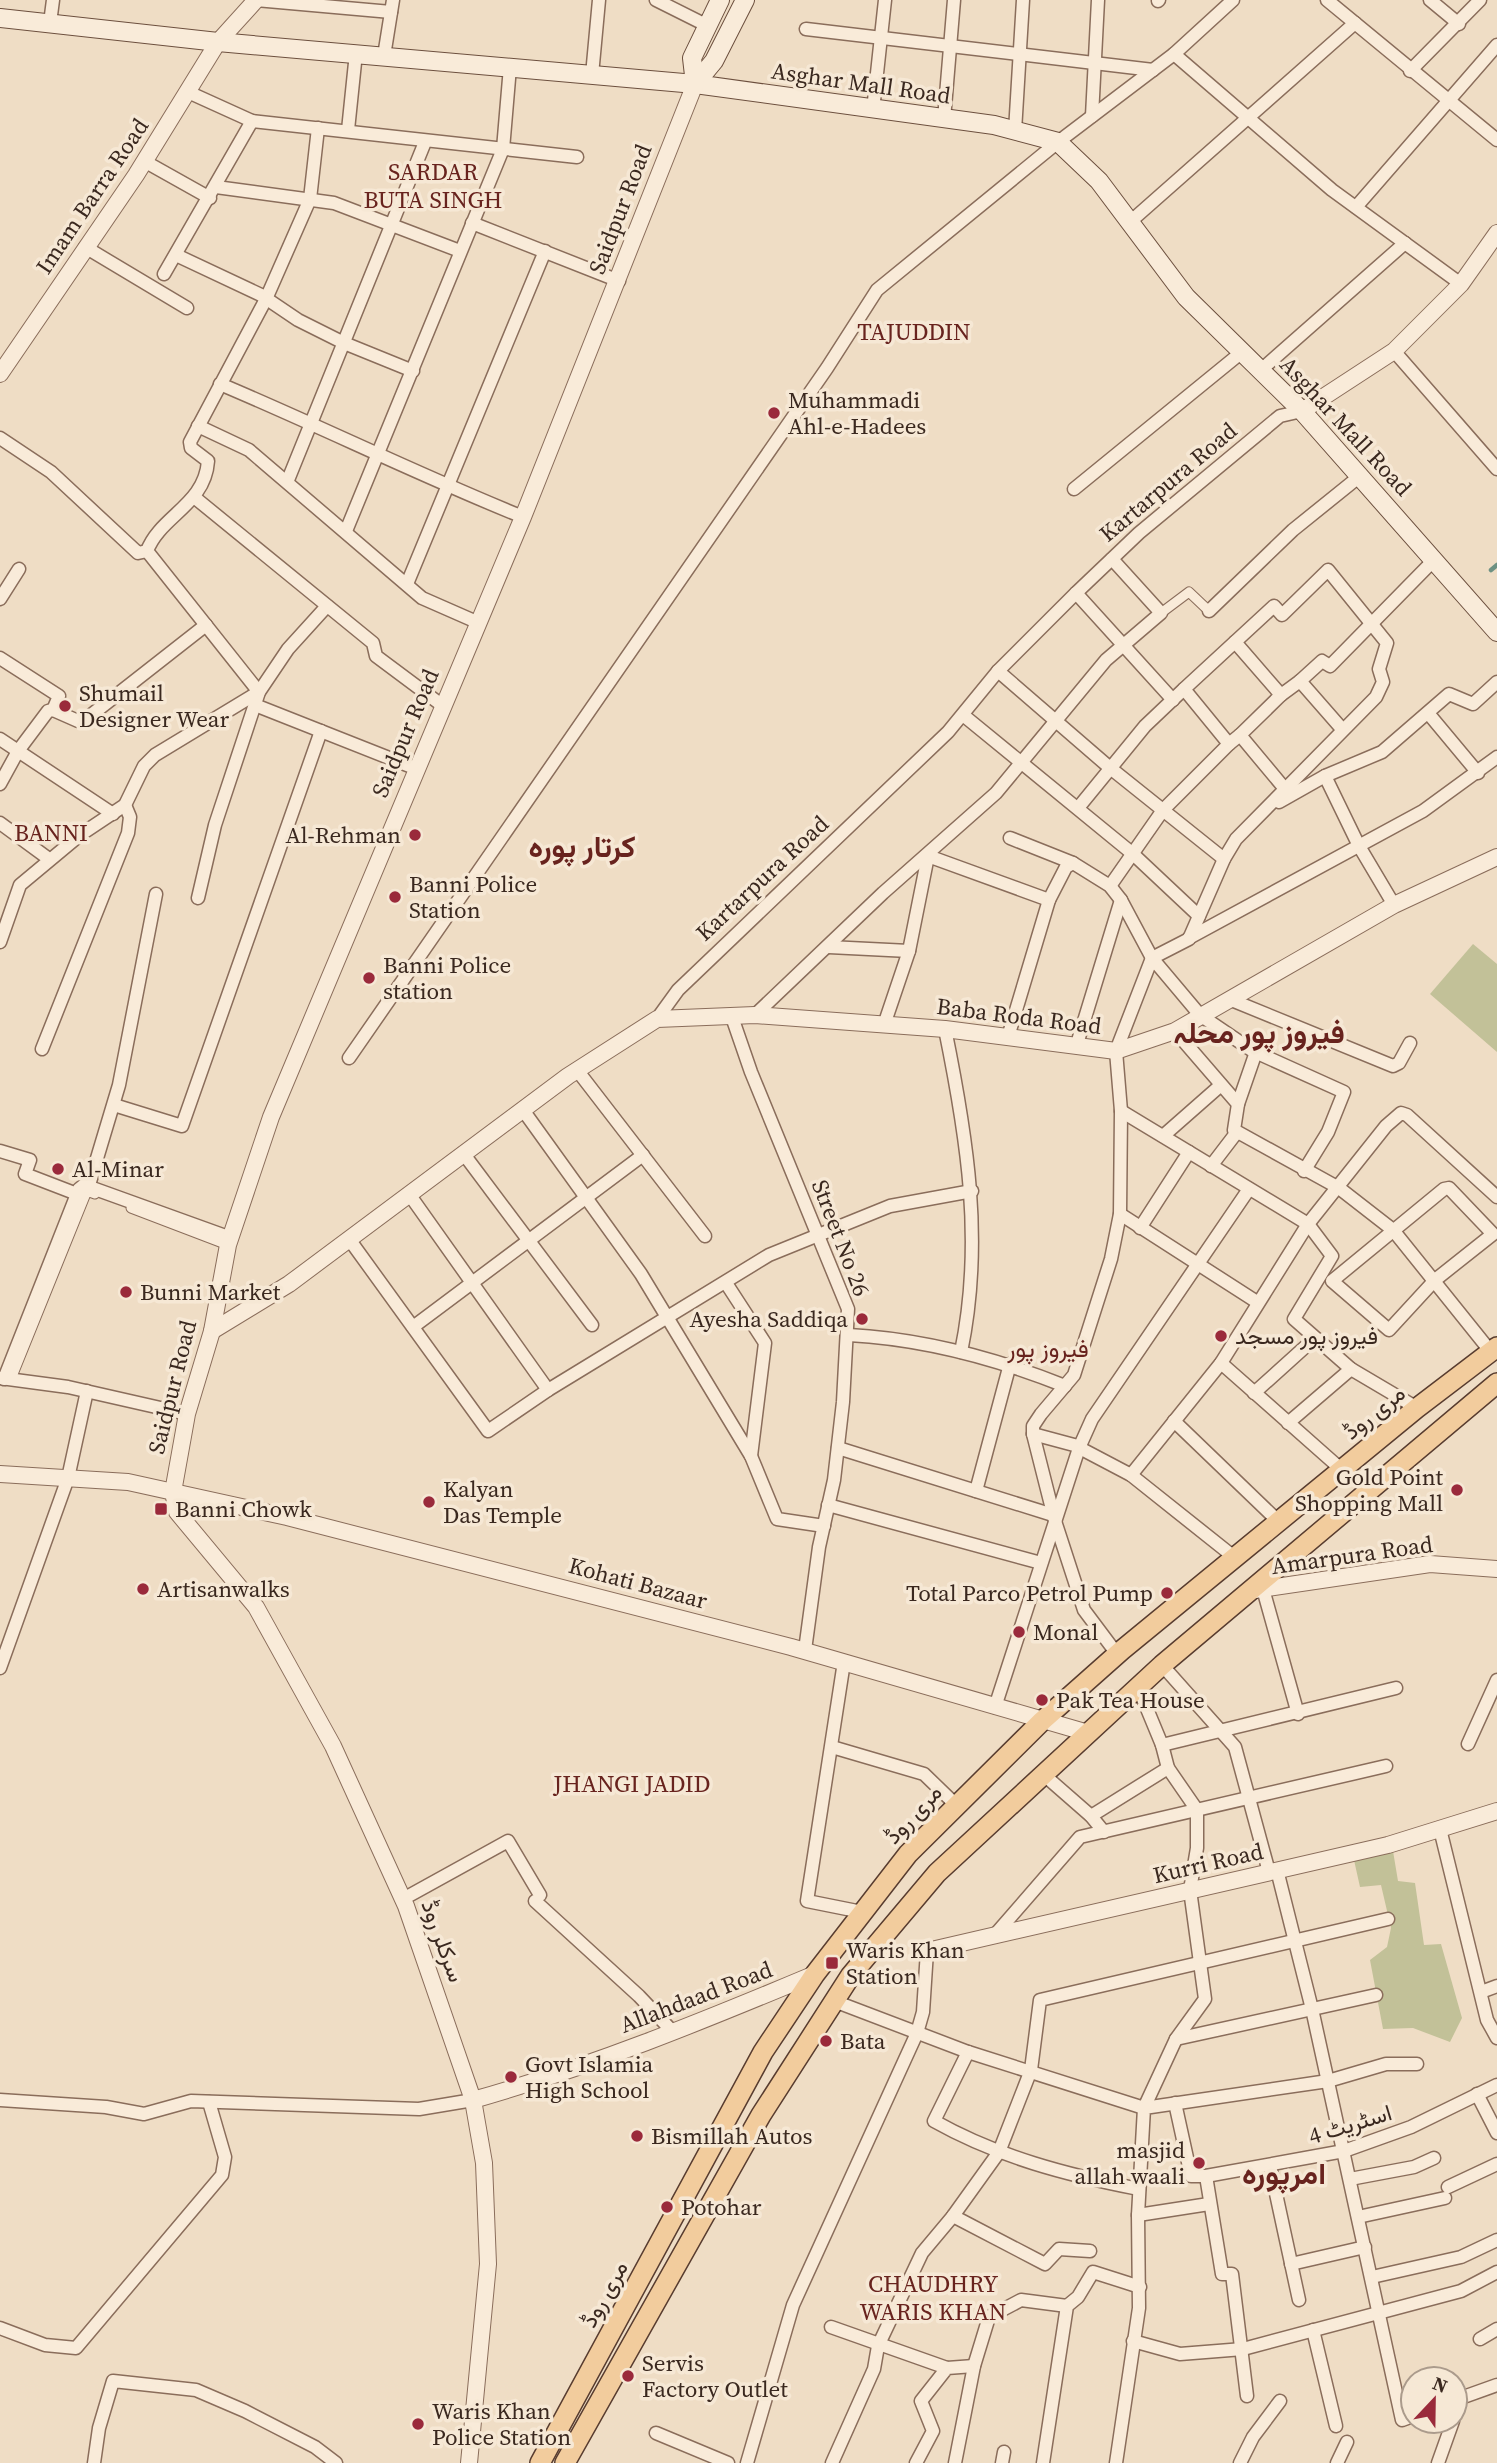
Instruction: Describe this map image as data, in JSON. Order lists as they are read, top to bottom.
{
  "streets": {
    "main road": ["Asghar Mall Road", "Saidpur Road", "مری روڈ"],
    "street": [
      "Imam Barra Road",
      "Kartarpura Road",
      "Baba Roda Road",
      "Street No 26",
      "Amarpura Road",
      "Kohati Bazaar",
      "Kurri Road",
      "سرکلر روڈ",
      "Allahdaad Road",
      "اسٹریٹ 4"
    ]
  },
  "crossings": [
    ["Asghar Mall Road", "Imam Barra Road"],
    ["Asghar Mall Road", "Saidpur Road"],
    ["Asghar Mall Road", "Kartarpura Road"],
    ["Saidpur Road", "Kartarpura Road"],
    ["Saidpur Road", "Kohati Bazaar"],
    ["Saidpur Road", "سرکلر روڈ"],
    ["Kartarpura Road", "Baba Roda Road"],
    ["Baba Roda Road", "Street No 26"],
    ["Street No 26", "Kohati Bazaar"],
    ["مری روڈ", "Kohati Bazaar"],
    ["مری روڈ", "Allahdaad Road"],
    ["Kohati Bazaar", "سرکلر روڈ"],
    ["سرکلر روڈ", "Allahdaad Road"]
  ],
  "districts": [
    "SARDAR BUTA SINGH",
    "TAJUDDIN",
    "BANNI",
    "کرتار پورہ",
    "فیروز پور محلہ",
    "فیروز پور",
    "JHANGI JADID",
    "امرپورہ",
    "CHAUDHRY WARIS KHAN"
  ],
  "places": {
    "other": [
      "Muhammadi Ahl-e-Hadees",
      "Shumail Designer Wear",
      "Al-Rehman",
      "Banni Police Station",
      "Banni Police station",
      "Al-Minar",
      "Bunni Market",
      "Ayesha Saddiqa",
      "فیروز پور مسجد",
      "Gold Point Shopping Mall",
      "Kalyan Das Temple",
      "Artisanwalks",
      "Total Parco Petrol Pump",
      "Monal",
      "Pak Tea House",
      "Bata",
      "Govt Islamia High School",
      "Bismillah Autos",
      "masjid allah waali",
      "Potohar",
      "Servis Factory Outlet",
      "Waris Khan Police Station"
    ],
    "transit": ["Banni Chowk", "Waris Khan Station"]
  },
  "north": "top"
}
